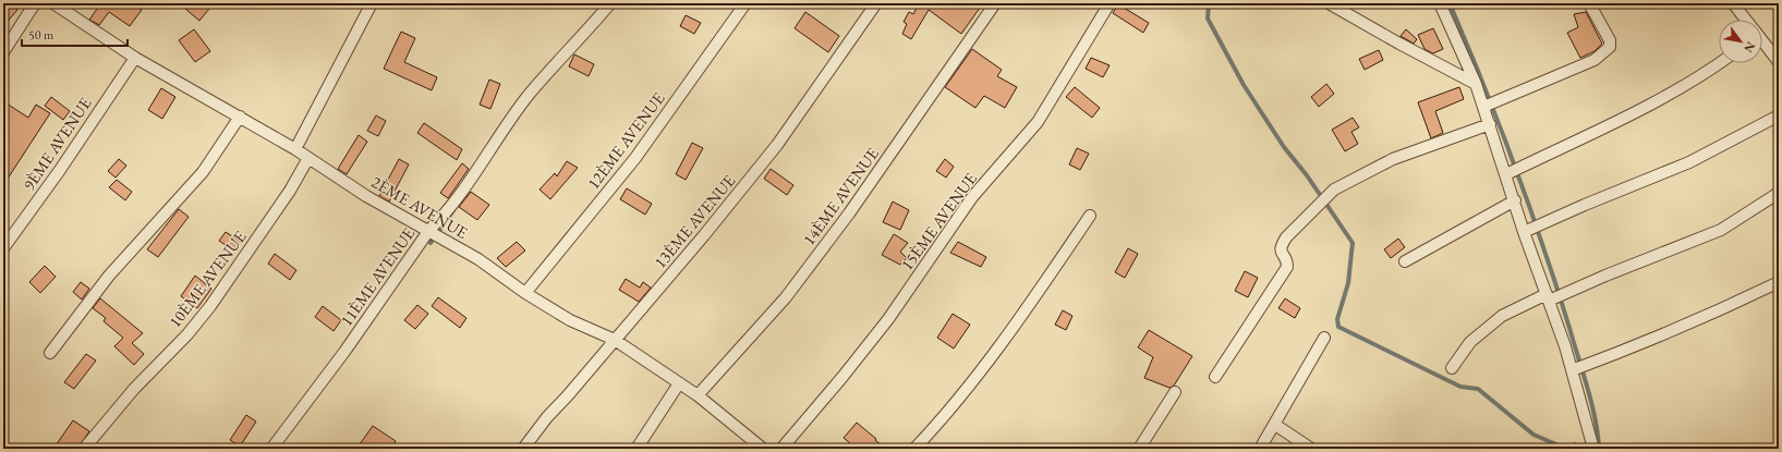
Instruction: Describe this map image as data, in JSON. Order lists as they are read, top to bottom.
{
  "streets": {
    "street": [
      "12ÈME AVENUE",
      "9ÈME AVENUE",
      "14ÈME AVENUE",
      "2ÈME AVENUE",
      "13ÈME AVENUE",
      "15ÈME AVENUE",
      "11ÈME AVENUE",
      "10ÈME AVENUE"
    ]
  },
  "crossings": [
    ["12ÈME AVENUE", "2ÈME AVENUE"],
    ["9ÈME AVENUE", "2ÈME AVENUE"],
    ["14ÈME AVENUE", "2ÈME AVENUE"],
    ["2ÈME AVENUE", "13ÈME AVENUE"],
    ["2ÈME AVENUE", "11ÈME AVENUE"],
    ["2ÈME AVENUE", "10ÈME AVENUE"]
  ],
  "scale_bar": "50 m",
  "north": "bottom right"
}
